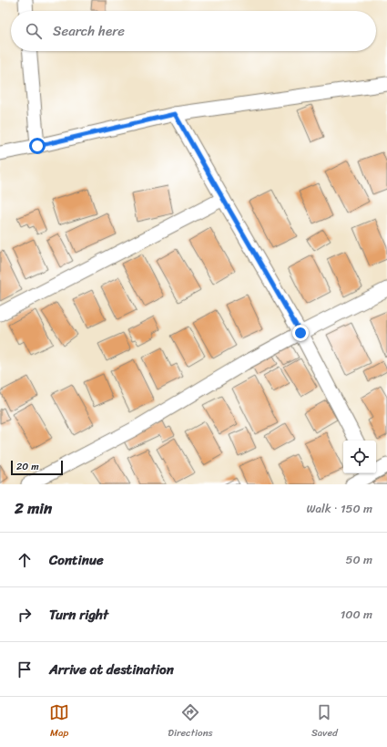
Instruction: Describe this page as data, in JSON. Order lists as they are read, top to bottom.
{
  "scale_bar": "20 m",
  "page": {
    "search": "Search here",
    "scale": "20 m",
    "heading": ["2 min", "Walk · 150 m"],
    "list": [
      ["Continue", "50 m"],
      ["Turn right", "100 m"],
      "Arrive at destination"
    ],
    "nav": ["Map", "Directions", "Saved"]
  }
}
